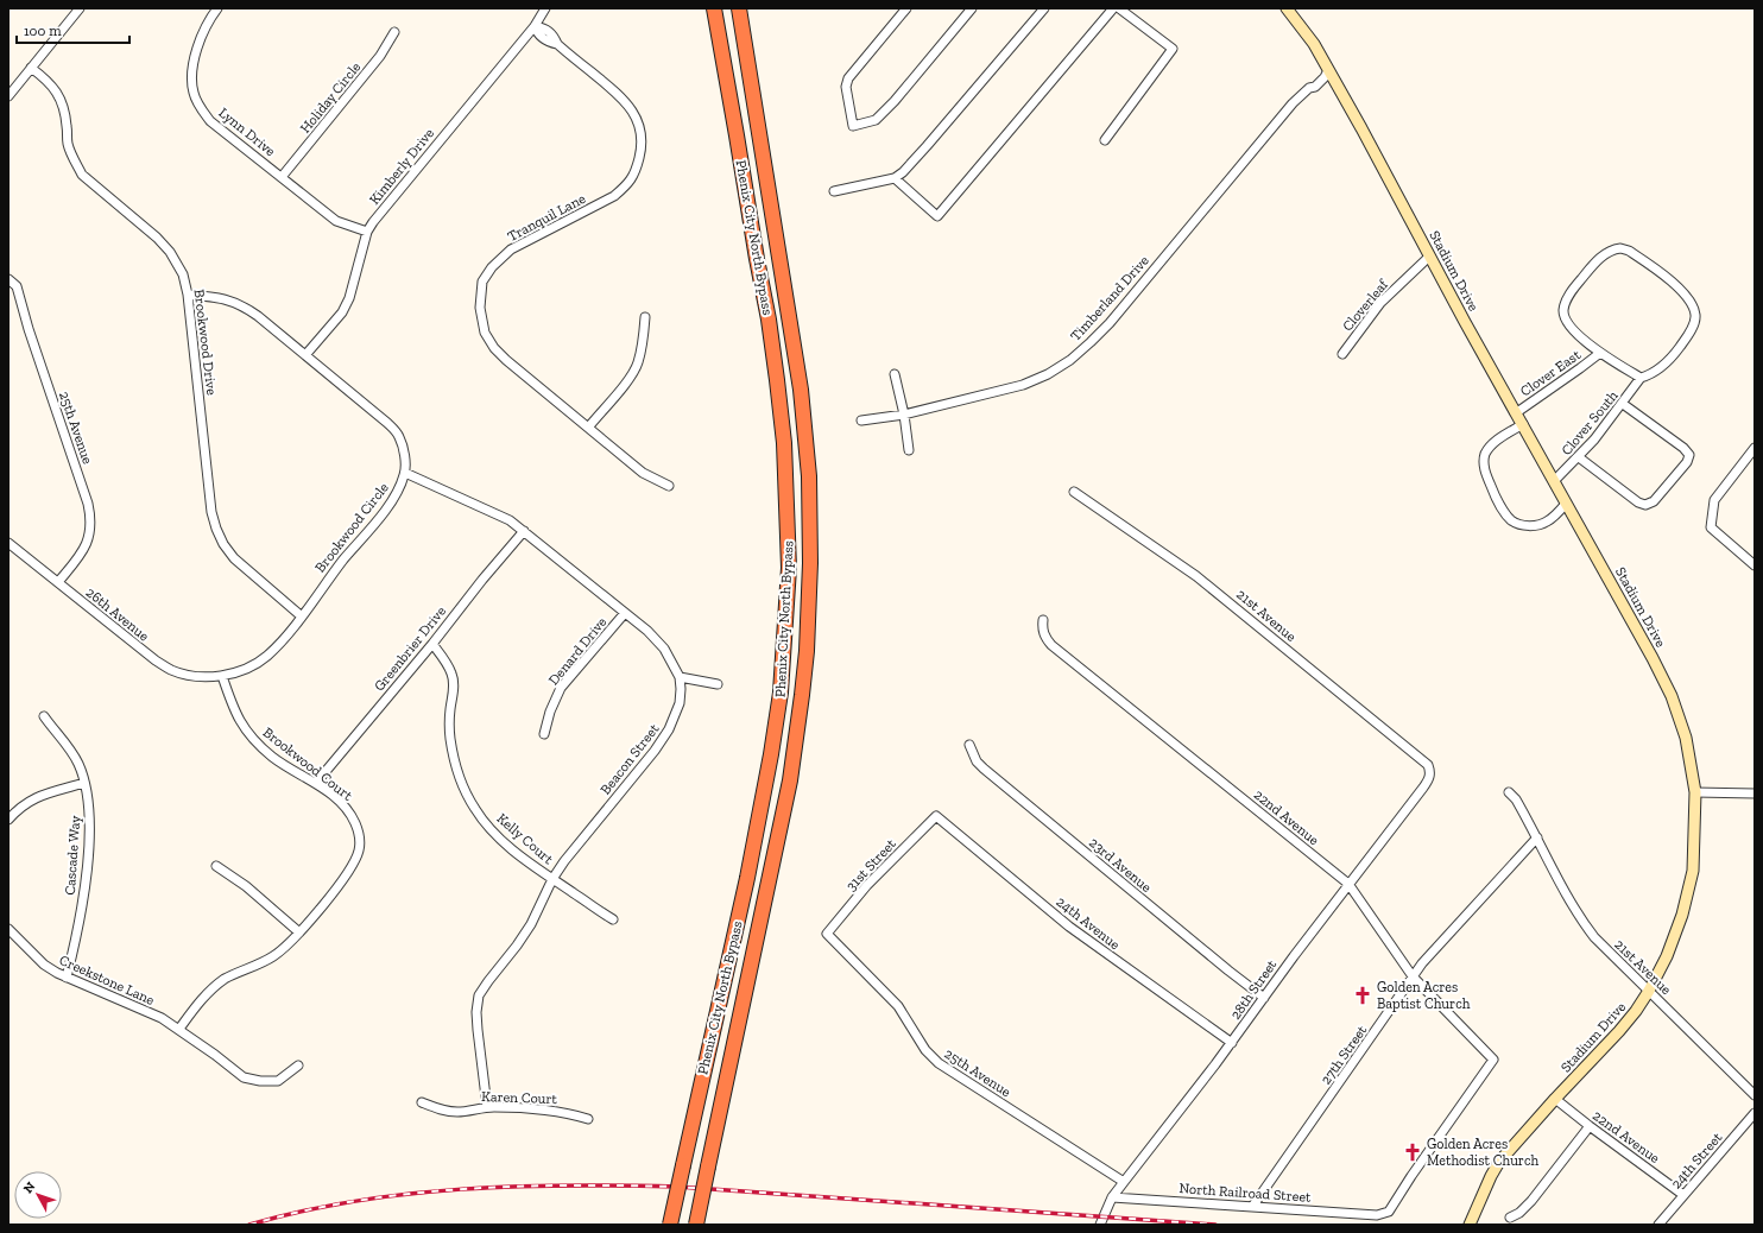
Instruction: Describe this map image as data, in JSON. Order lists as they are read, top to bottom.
{
  "streets": {
    "highway": ["Phenix City North Bypass"],
    "street": [
      "Holiday Circle",
      "Lynn Drive",
      "Kimberly Drive",
      "Tranquil Lane",
      "Stadium Drive",
      "Timberland Drive",
      "Cloverleaf",
      "Brookwood Drive",
      "Clover East",
      "Clover South",
      "25th Avenue",
      "Brookwood Circle",
      "26th Avenue",
      "21st Avenue",
      "Greenbrier Drive",
      "Denard Drive",
      "Beacon Street",
      "Brookwood Court",
      "22nd Avenue",
      "Kelly Court",
      "Cascade Way",
      "31st Street",
      "23rd Avenue",
      "24th Avenue",
      "Creekstone Lane",
      "28th Street",
      "27th Street",
      "Karen Court",
      "24th Street",
      "North Railroad Street"
    ]
  },
  "crossings": [
    ["Holiday Circle", "Lynn Drive"],
    ["Lynn Drive", "Kimberly Drive"],
    ["Kimberly Drive", "Tranquil Lane"],
    ["Kimberly Drive", "Brookwood Circle"],
    ["Stadium Drive", "Timberland Drive"],
    ["Stadium Drive", "Cloverleaf"],
    ["Stadium Drive", "Clover East"],
    ["Stadium Drive", "Clover South"],
    ["Stadium Drive", "21st Avenue"],
    ["Stadium Drive", "22nd Avenue"],
    ["Brookwood Drive", "Brookwood Circle"],
    ["Clover East", "Clover South"],
    ["25th Avenue", "26th Avenue"],
    ["25th Avenue", "31st Street"],
    ["25th Avenue", "28th Street"],
    ["Brookwood Circle", "26th Avenue"],
    ["Brookwood Circle", "Beacon Street"],
    ["Brookwood Circle", "Brookwood Court"],
    ["26th Avenue", "Brookwood Court"],
    ["21st Avenue", "28th Street"],
    ["21st Avenue", "27th Street"],
    ["Greenbrier Drive", "Beacon Street"],
    ["Greenbrier Drive", "Brookwood Court"],
    ["Greenbrier Drive", "Kelly Court"],
    ["Denard Drive", "Beacon Street"],
    ["Beacon Street", "Kelly Court"],
    ["Beacon Street", "Karen Court"],
    ["22nd Avenue", "28th Street"],
    ["22nd Avenue", "27th Street"],
    ["22nd Avenue", "24th Street"],
    ["22nd Avenue", "North Railroad Street"],
    ["Cascade Way", "Creekstone Lane"],
    ["31st Street", "24th Avenue"],
    ["23rd Avenue", "28th Street"],
    ["24th Avenue", "28th Street"],
    ["28th Street", "North Railroad Street"],
    ["27th Street", "North Railroad Street"]
  ],
  "places": {
    "church": ["Golden Acres Baptist Church", "Golden Acres Methodist Church"]
  },
  "scale_bar": "100 m",
  "north": "top left"
}
